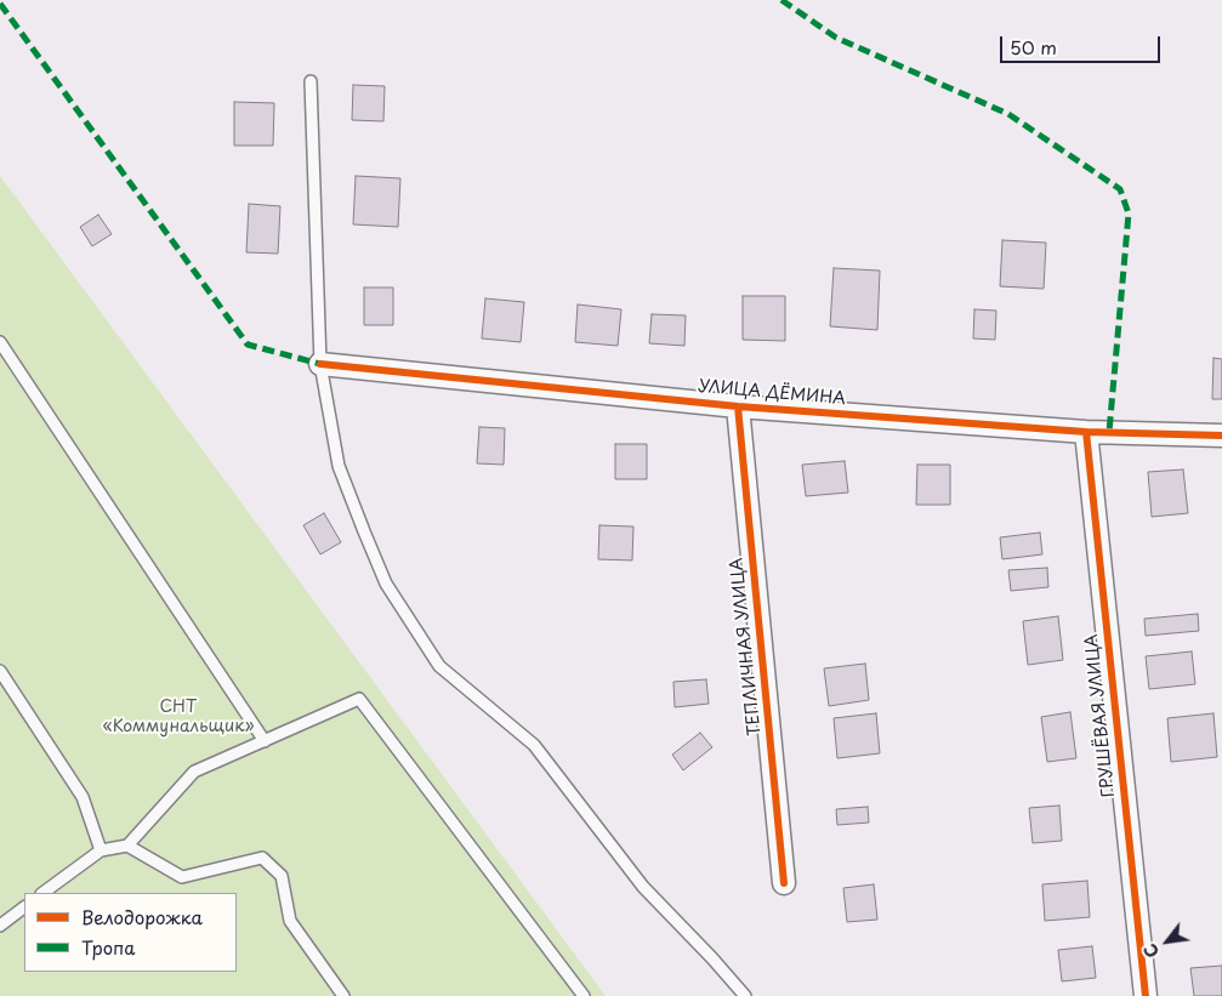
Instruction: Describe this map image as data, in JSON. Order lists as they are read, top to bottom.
{
  "streets": {
    "street": ["УЛИЦА ДЁМИНА", "ТЕПЛИЧНАЯ УЛИЦА", "ГРУШЁВАЯ УЛИЦА"]
  },
  "crossings": [
    ["УЛИЦА ДЁМИНА", "ТЕПЛИЧНАЯ УЛИЦА"],
    ["УЛИЦА ДЁМИНА", "ГРУШЁВАЯ УЛИЦА"]
  ],
  "parks": ["СНТ «Коммунальщик»"],
  "legend": ["Велодорожка", "Тропа"],
  "scale_bar": "50 m",
  "north": "bottom left"
}
